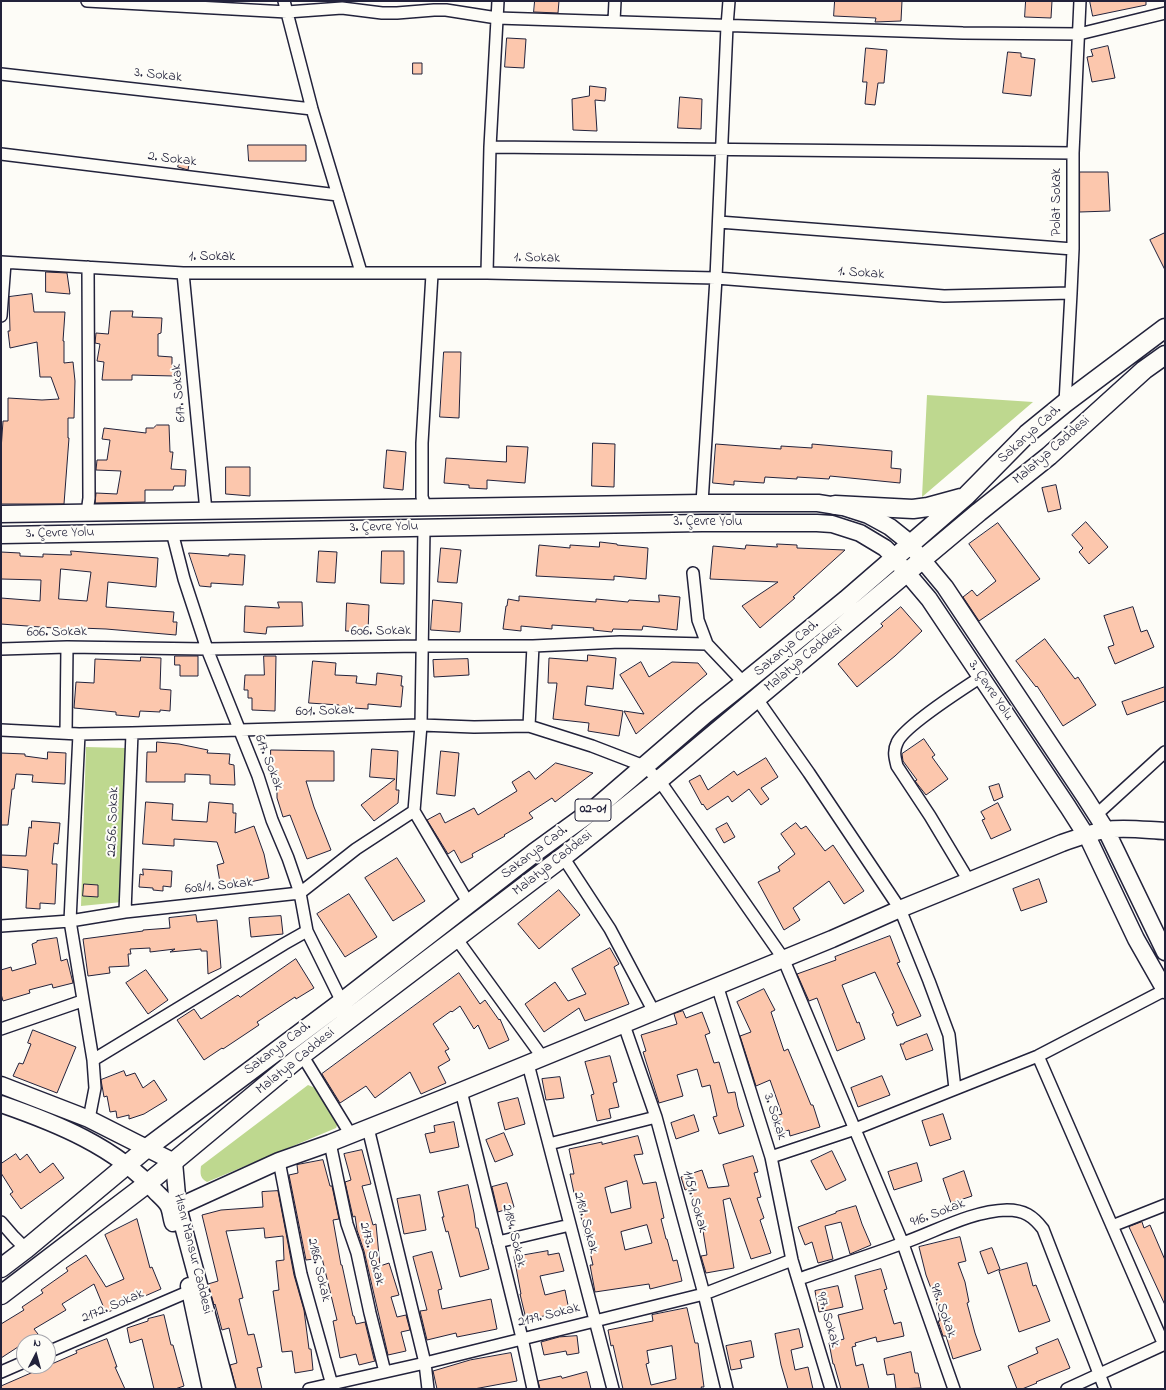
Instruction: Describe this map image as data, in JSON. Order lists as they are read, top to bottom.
{
  "streets": {
    "main road": [
      "Sakarya Cad.",
      "Malatya Caddesi",
      "3. Çevre Yolu",
      "02-01",
      "Hısnı Mansur Caddesi"
    ],
    "street": [
      "3. Sokak",
      "2. Sokak",
      "Polat Sokak",
      "1. Sokak",
      "617. Sokak",
      "606. Sokak",
      "601. Sokak",
      "2256. Sokak",
      "608/1. Sokak",
      "1151. Sokak",
      "916. Sokak",
      "2181. Sokak",
      "2184. Sokak",
      "2173. Sokak",
      "2186. Sokak",
      "2172. Sokak",
      "918. Sokak",
      "2179. Sokak",
      "917. Sokak"
    ]
  },
  "crossings": [
    ["3. Sokak", "2179. Sokak"],
    ["3. Sokak", "917. Sokak"],
    ["Polat Sokak", "1. Sokak"],
    ["Polat Sokak", "Sakarya Cad."],
    ["1. Sokak", "617. Sokak"],
    ["617. Sokak", "Sakarya Cad."],
    ["617. Sokak", "3. Çevre Yolu"],
    ["617. Sokak", "606. Sokak"],
    ["617. Sokak", "601. Sokak"],
    ["617. Sokak", "608/1. Sokak"],
    ["Sakarya Cad.", "3. Çevre Yolu"],
    ["Sakarya Cad.", "601. Sokak"],
    ["Sakarya Cad.", "916. Sokak"],
    ["Malatya Caddesi", "3. Çevre Yolu"],
    ["Malatya Caddesi", "916. Sokak"],
    ["Malatya Caddesi", "Hısnı Mansur Caddesi"],
    ["601. Sokak", "2256. Sokak"],
    ["601. Sokak", "916. Sokak"],
    ["2256. Sokak", "608/1. Sokak"],
    ["1151. Sokak", "2179. Sokak"],
    ["916. Sokak", "918. Sokak"],
    ["2181. Sokak", "2179. Sokak"],
    ["2184. Sokak", "2179. Sokak"],
    ["2173. Sokak", "2179. Sokak"],
    ["2186. Sokak", "2179. Sokak"],
    ["2179. Sokak", "917. Sokak"]
  ],
  "north": "top"
}
